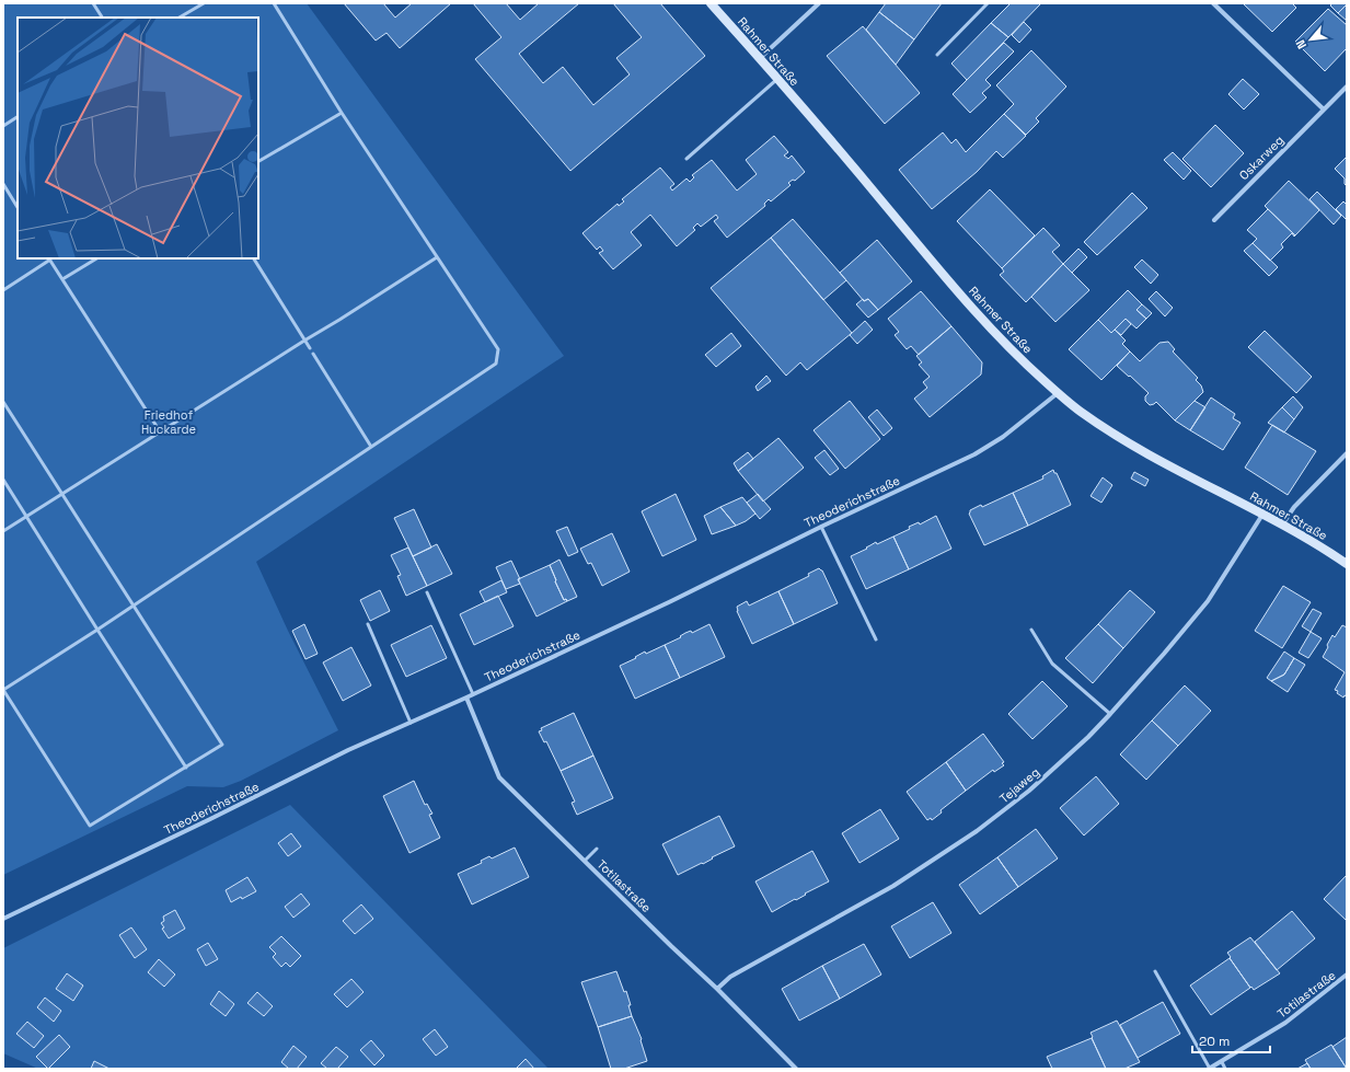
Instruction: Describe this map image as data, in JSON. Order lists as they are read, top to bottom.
{
  "streets": {
    "main road": ["Rahmer Straße"],
    "street": [
      "Oskarweg",
      "Theoderichstraße",
      "Tejaweg",
      "Totilastraße"
    ]
  },
  "crossings": [
    ["Rahmer Straße", "Theoderichstraße"],
    ["Rahmer Straße", "Tejaweg"],
    ["Theoderichstraße", "Totilastraße"],
    ["Tejaweg", "Totilastraße"]
  ],
  "parks": ["Friedhof Huckarde"],
  "scale_bar": "20 m",
  "north": "bottom left"
}
